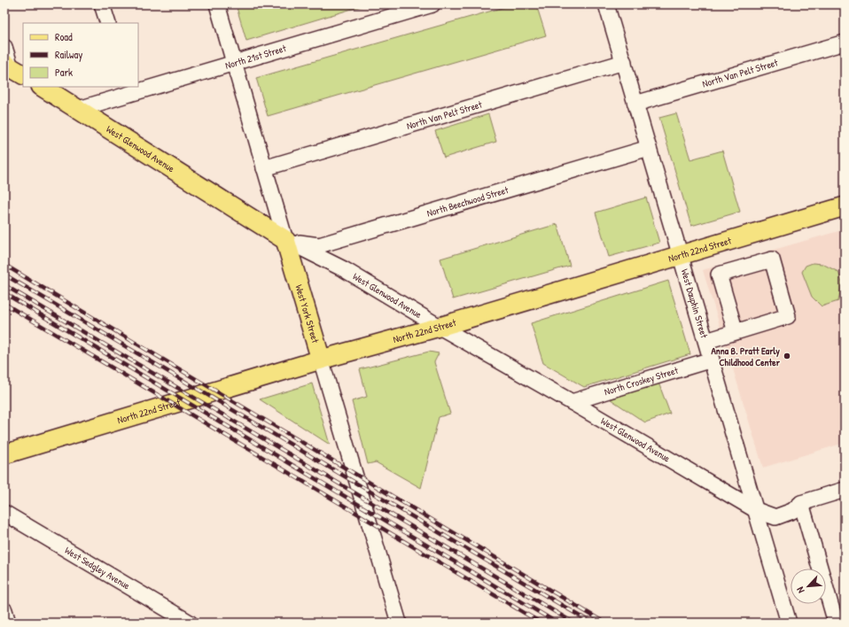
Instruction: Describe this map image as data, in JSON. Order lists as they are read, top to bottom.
{
  "streets": {
    "main road": ["West Glenwood Avenue", "North 22nd Street", "West York Street"],
    "street": [
      "North 21st Street",
      "North Van Pelt Street",
      "North Beechwood Street",
      "West Dauphin Street",
      "North Croskey Street",
      "West Sedgley Avenue"
    ]
  },
  "crossings": [
    ["North 21st Street", "West Glenwood Avenue"],
    ["North 21st Street", "West York Street"],
    ["North Van Pelt Street", "West Dauphin Street"],
    ["North Van Pelt Street", "West York Street"],
    ["West Glenwood Avenue", "North Beechwood Street"],
    ["West Glenwood Avenue", "North 22nd Street"],
    ["West Glenwood Avenue", "West Dauphin Street"],
    ["West Glenwood Avenue", "West York Street"],
    ["West Glenwood Avenue", "North Croskey Street"],
    ["North Beechwood Street", "West Dauphin Street"],
    ["North Beechwood Street", "West York Street"],
    ["North 22nd Street", "West Dauphin Street"],
    ["North 22nd Street", "West York Street"],
    ["West Dauphin Street", "North Croskey Street"]
  ],
  "places": ["Anna B. Pratt Early Childhood Center"],
  "legend": ["Road", "Railway", "Park"],
  "north": "bottom left"
}
